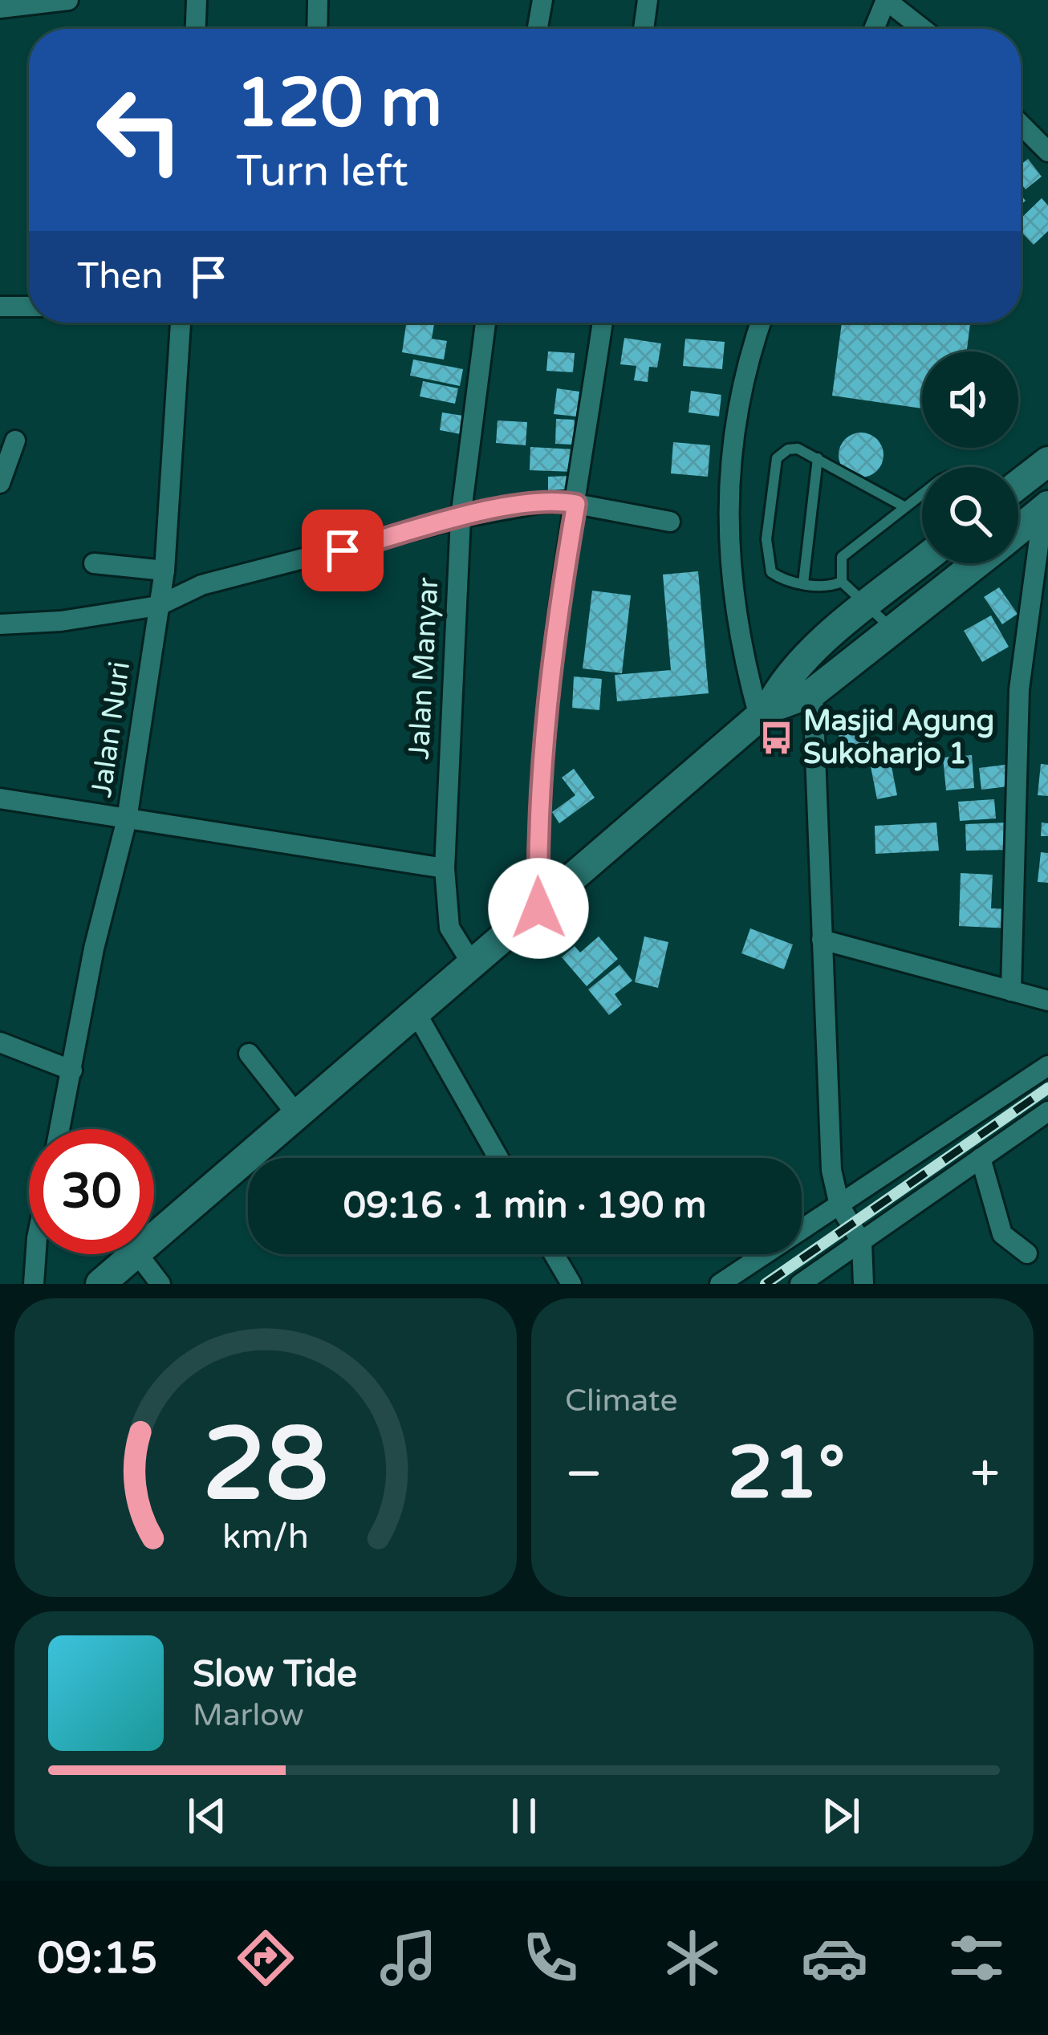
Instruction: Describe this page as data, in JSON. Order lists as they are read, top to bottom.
{
  "streets": {
    "street": ["Jalan Manyar", "Jalan Nuri"]
  },
  "places": {
    "bus stop": ["Masjid Agung Sukoharjo 1"]
  },
  "page": {
    "turn": ["120 m", "Turn left"],
    "then": "Then",
    "limit": "30",
    "trip": "09:16 · 1 min · 190 m",
    "tile": "Climate",
    "heat": ["−", "21°", "+"],
    "song": ["Slow Tide", "Marlow"],
    "tabs": "09:15",
    "gauge": ["28", "km/h"]
  }
}
